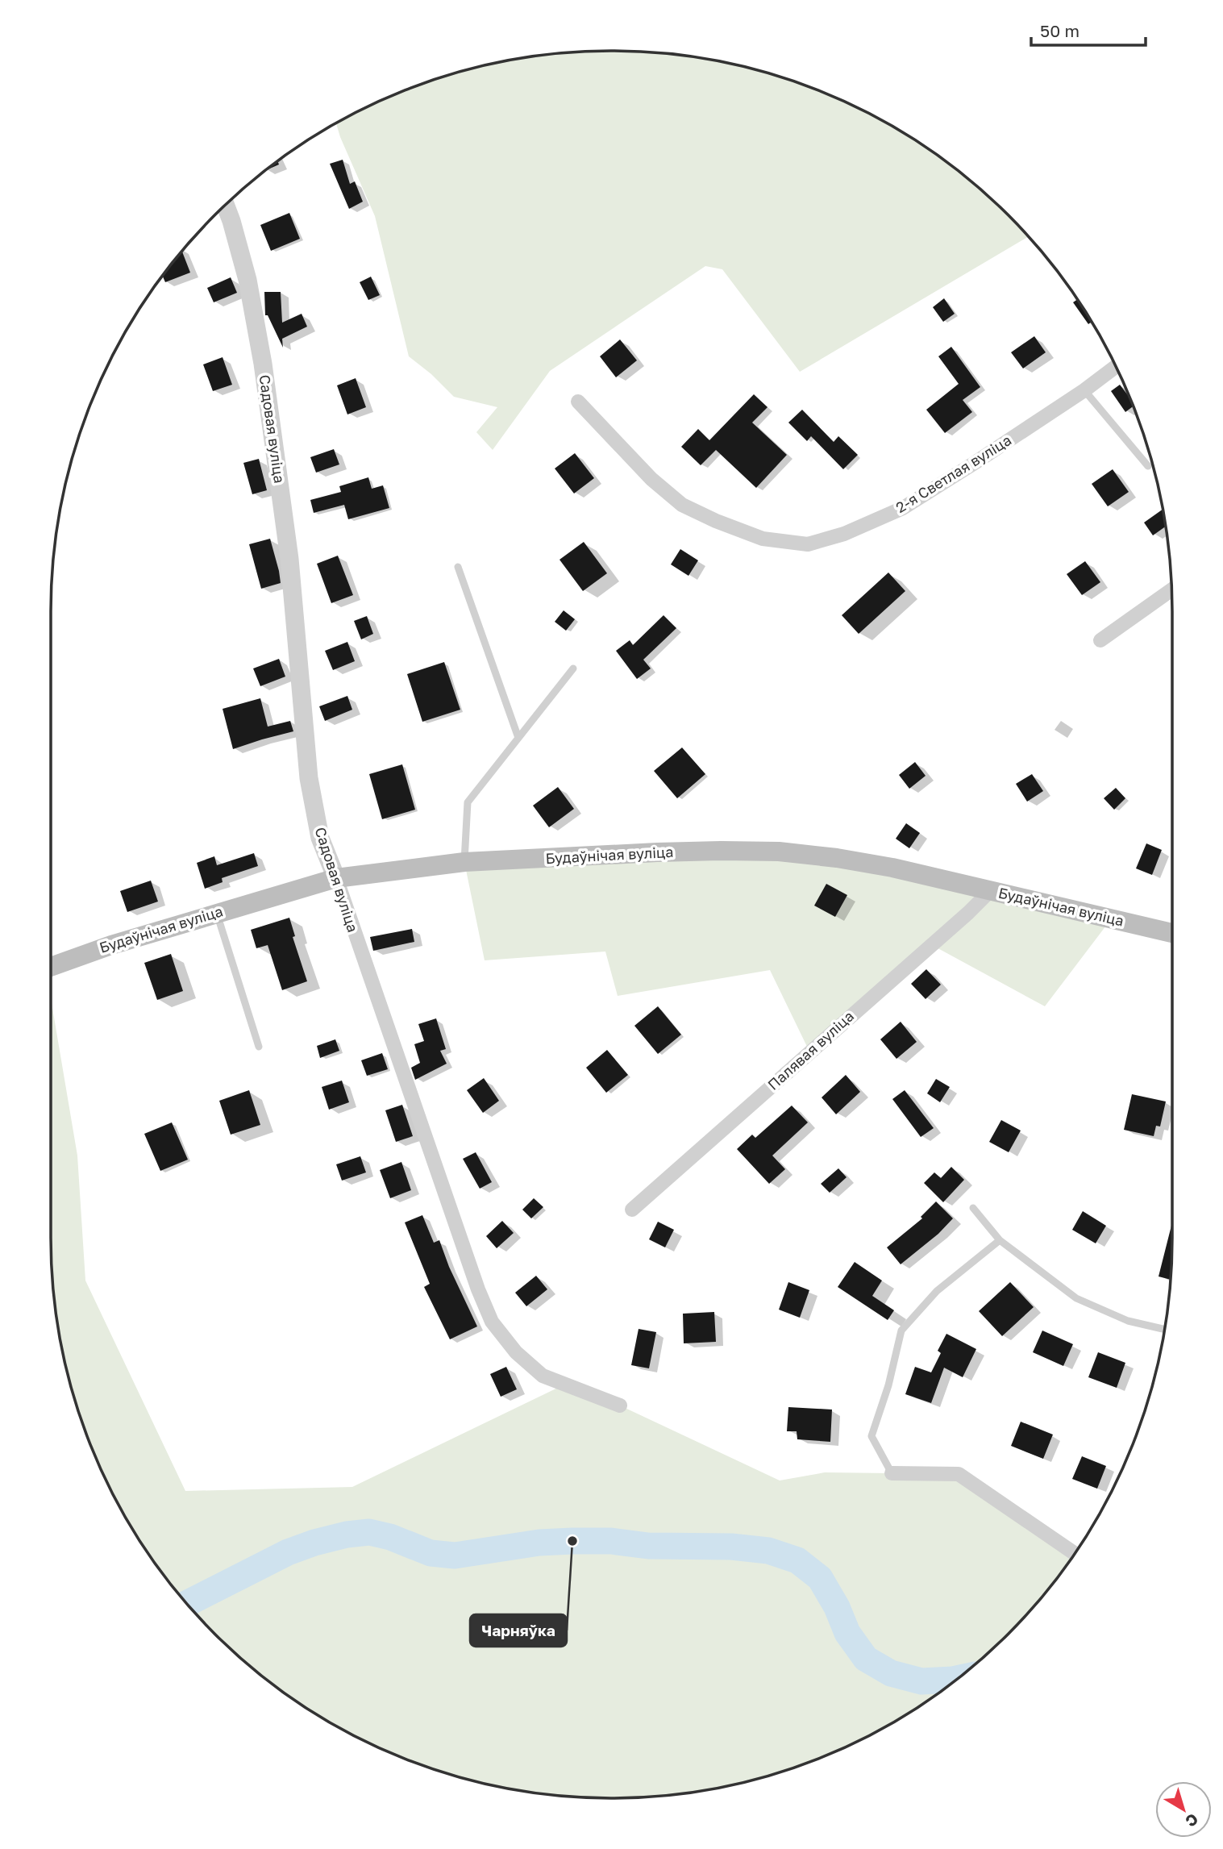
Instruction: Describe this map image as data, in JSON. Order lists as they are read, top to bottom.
{
  "streets": {
    "main road": ["Будаўнічая вуліца"],
    "street": ["Садовая вуліца", "2-я Светлая вуліца", "Палявая вуліца"]
  },
  "crossings": [
    ["Садовая вуліца", "Будаўнічая вуліца"],
    ["Будаўнічая вуліца", "Палявая вуліца"]
  ],
  "places": ["Чарняўка"],
  "scale_bar": "50 m",
  "north": "bottom right"
}
